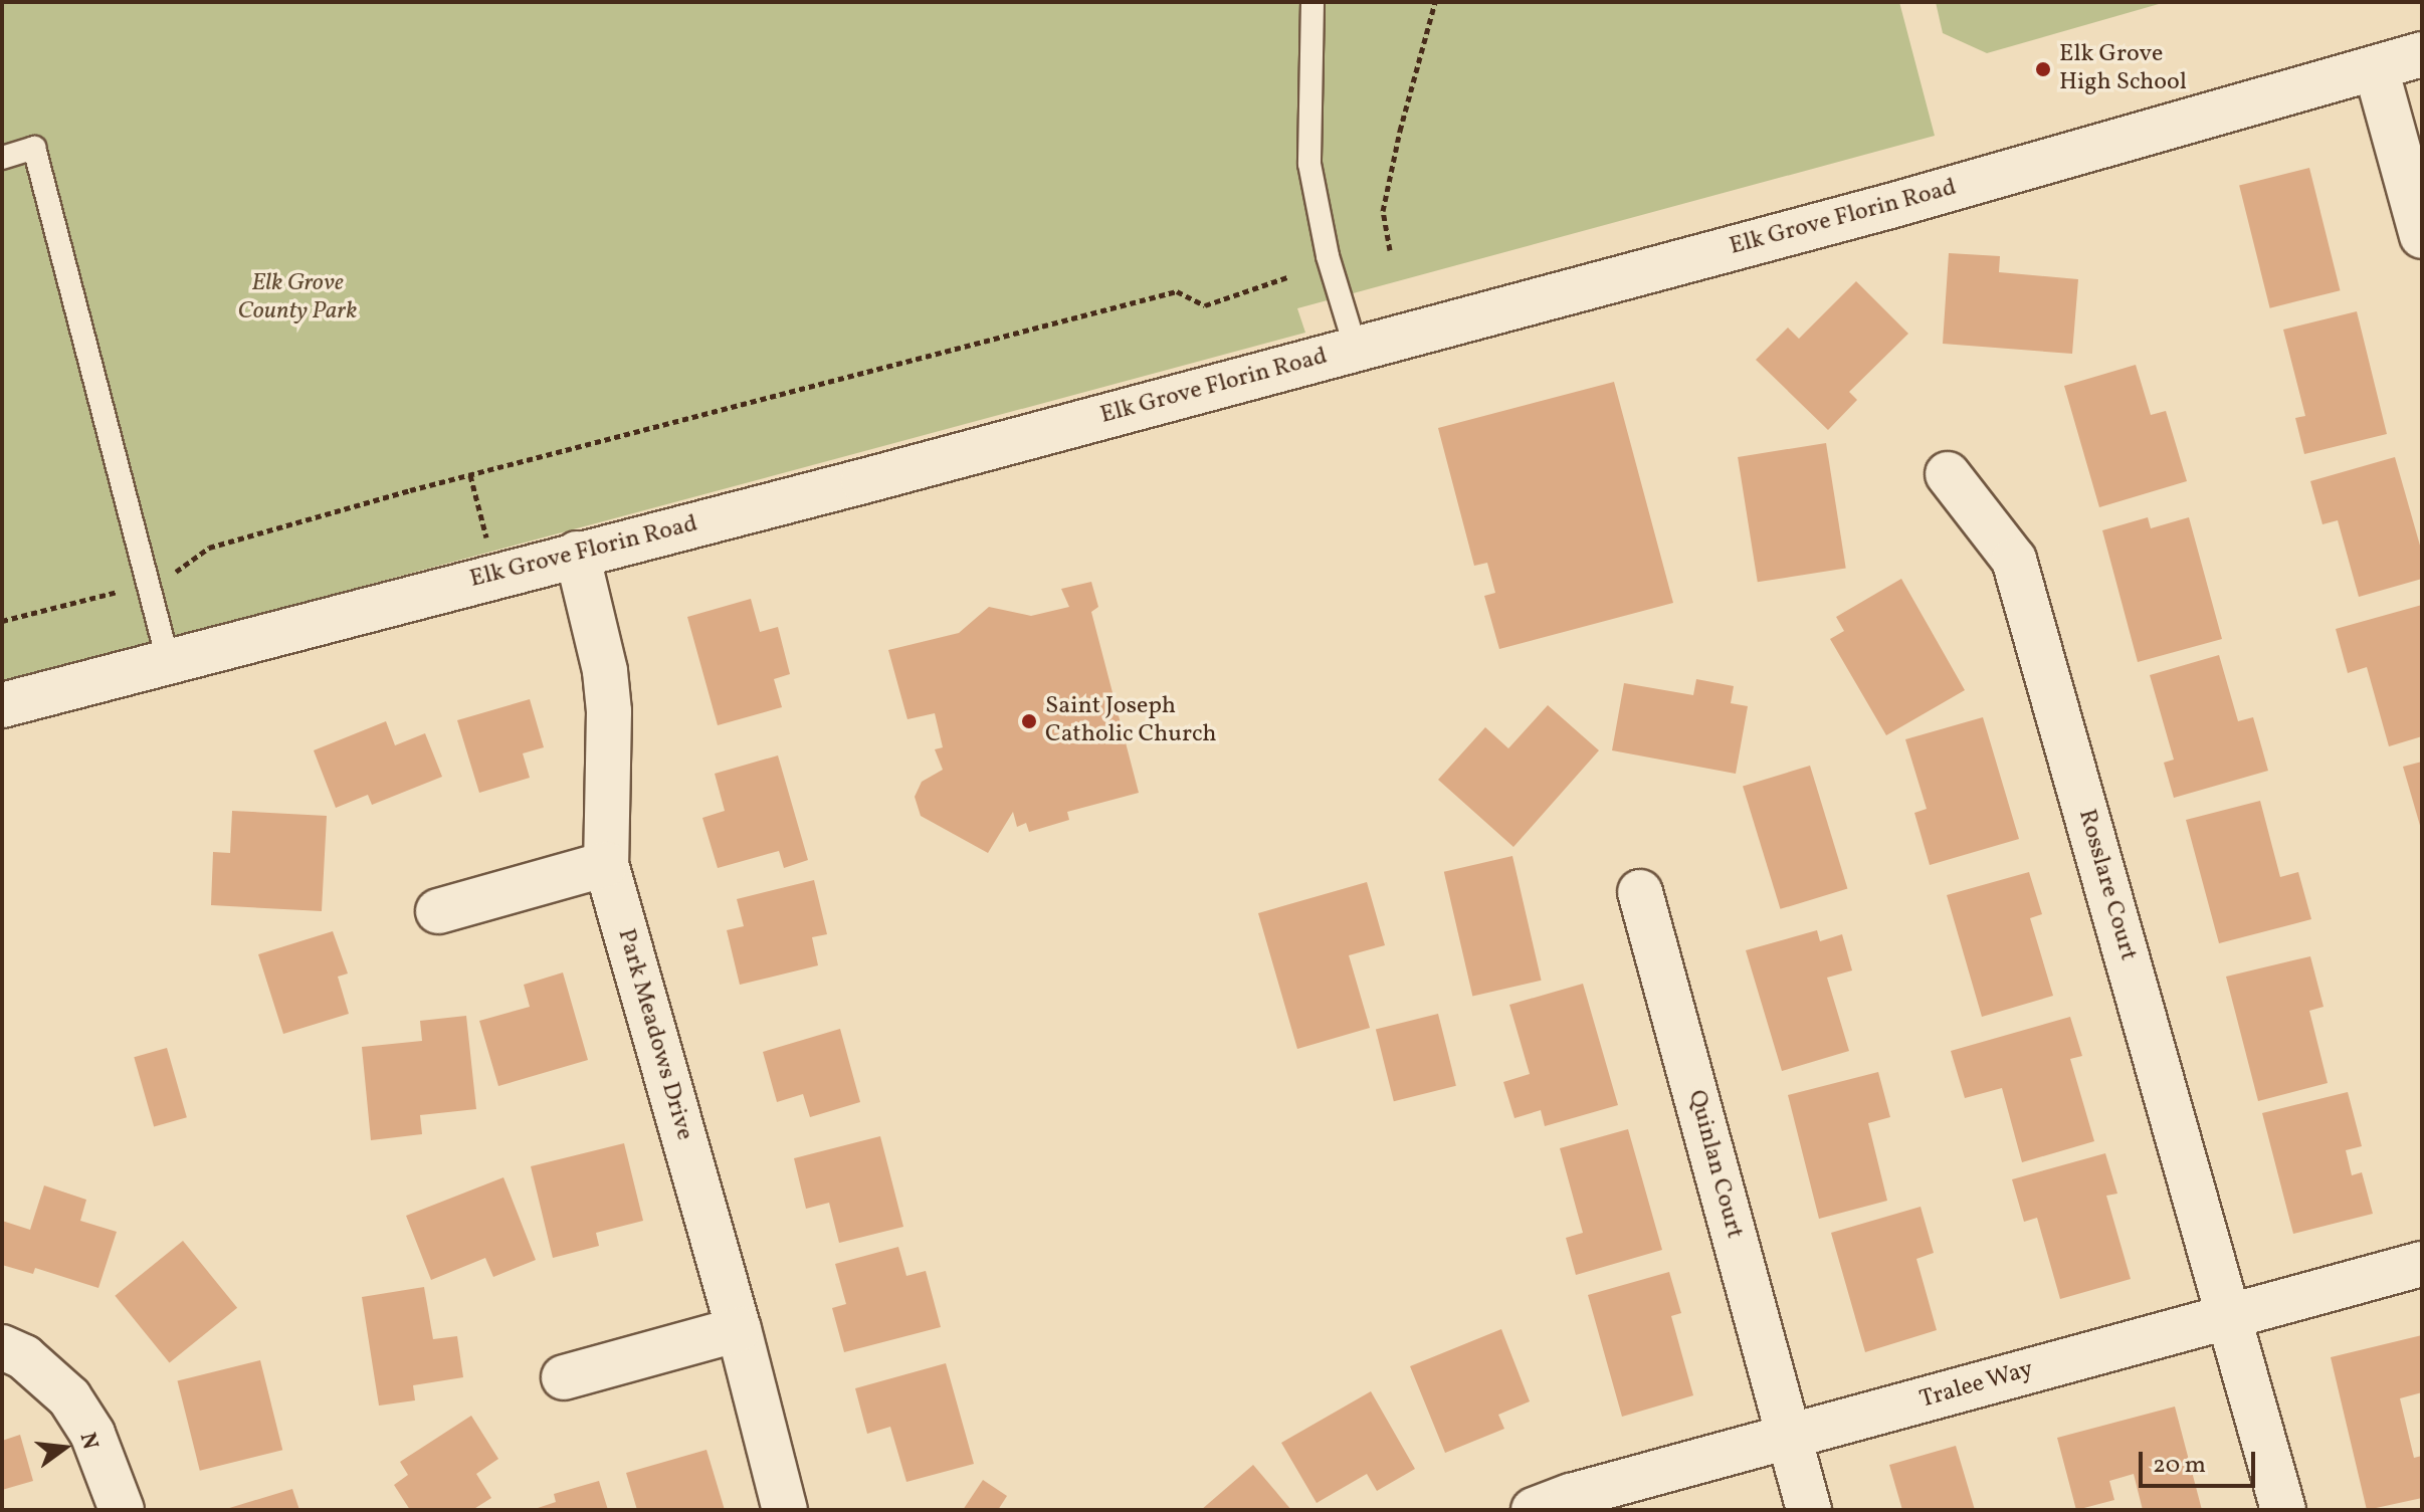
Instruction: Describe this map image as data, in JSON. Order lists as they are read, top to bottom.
{
  "streets": {
    "street": [
      "Elk Grove Florin Road",
      "Rosslare Court",
      "Park Meadows Drive",
      "Quinlan Court",
      "Tralee Way"
    ]
  },
  "crossings": [
    ["Elk Grove Florin Road", "Park Meadows Drive"],
    ["Rosslare Court", "Tralee Way"],
    ["Quinlan Court", "Tralee Way"]
  ],
  "parks": ["Elk Grove County Park"],
  "places": ["Elk Grove High School", "Saint Joseph Catholic Church"],
  "scale_bar": "20 m",
  "north": "right"
}
